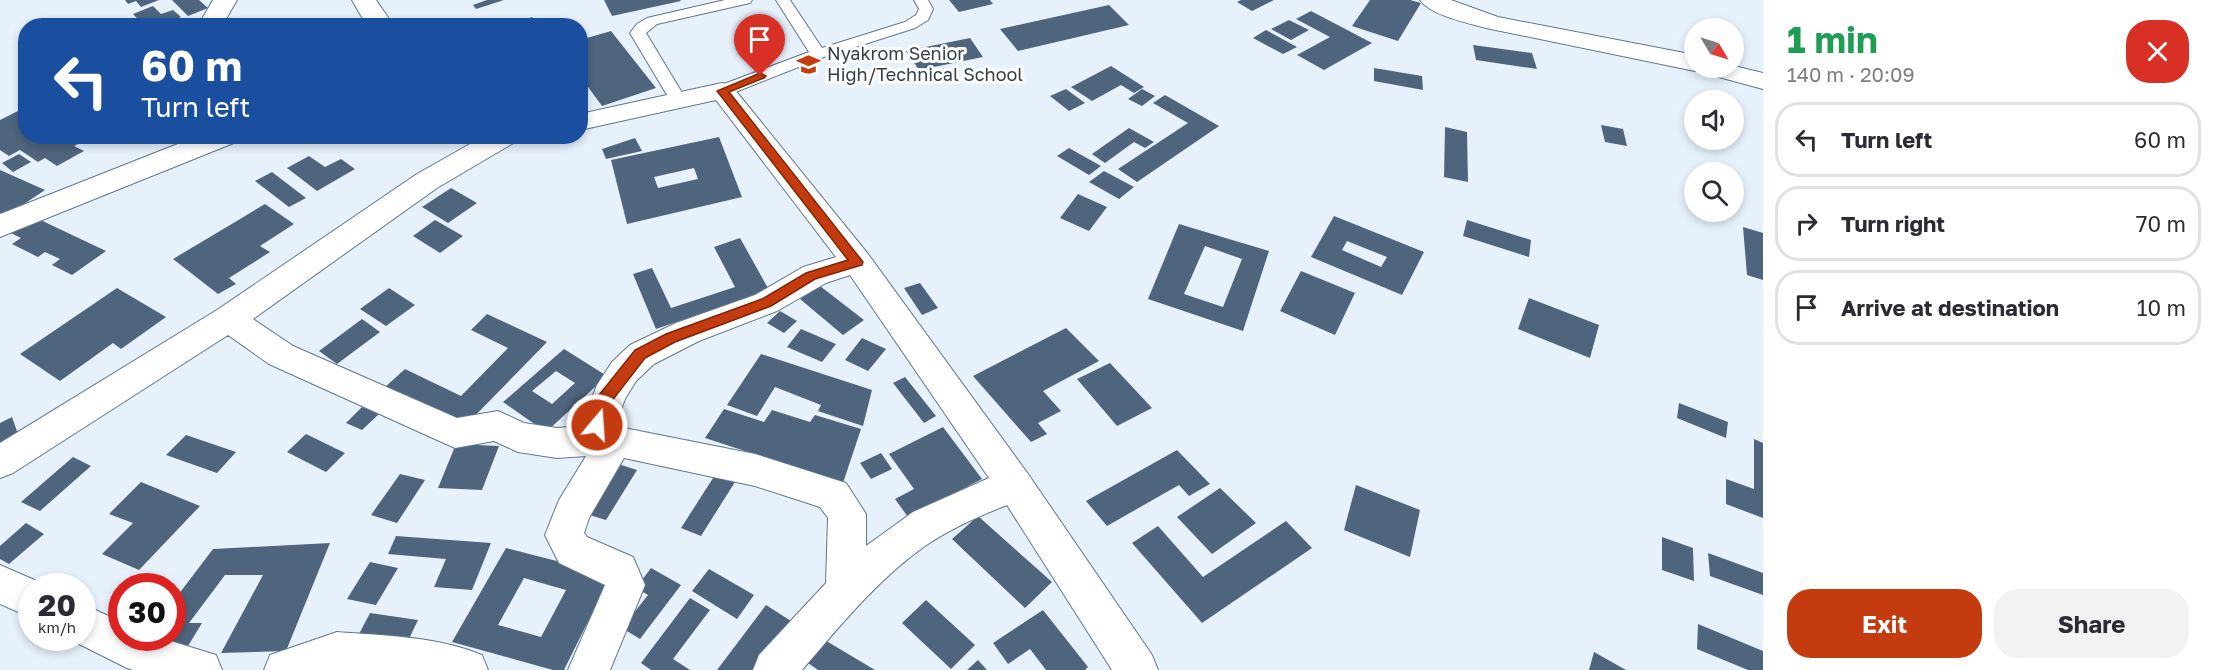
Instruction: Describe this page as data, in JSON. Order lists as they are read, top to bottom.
{
  "places": {
    "school or university": ["Nyakrom Senior High/Technical School"]
  },
  "north": "bottom right",
  "page": {
    "heading": ["1 min", "140 m · 20:09"],
    "turn": ["60 m", "Turn left"],
    "list": [
      {
        "name": "Turn left",
        "value": "60 m"
      },
      {
        "name": "Turn right",
        "value": "70 m"
      },
      {
        "name": "Arrive at destination",
        "value": "10 m"
      }
    ],
    "speed": "20 km/h",
    "limit": "30",
    "buttons": ["Exit", "Share"]
  }
}
